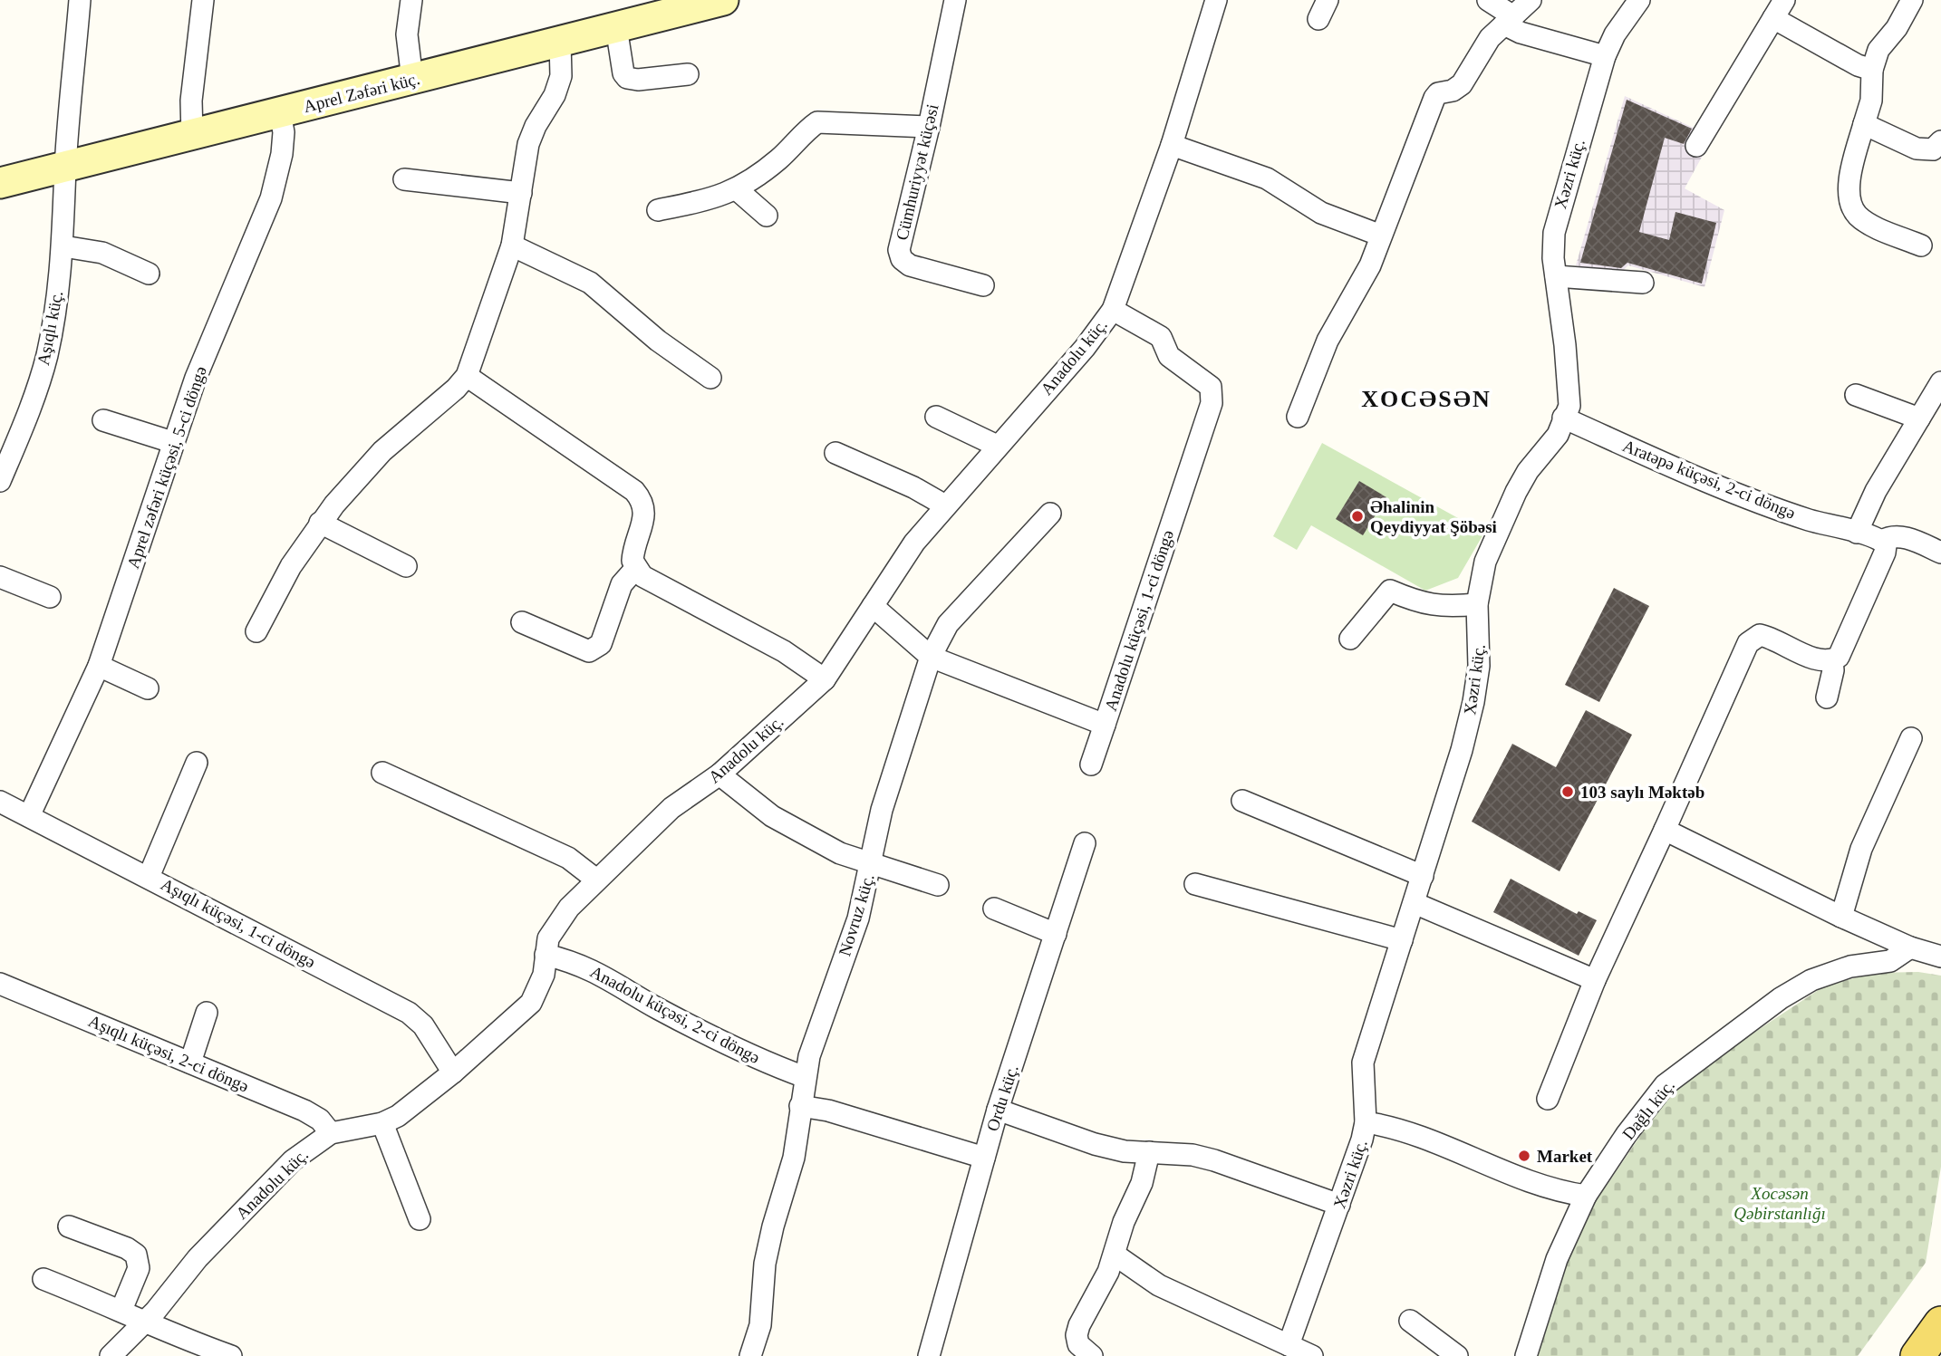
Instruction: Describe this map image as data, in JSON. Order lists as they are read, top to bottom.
{
  "streets": {
    "street": [
      "Aprel Zəfəri küç.",
      "Cümhuriyyət küçəsi",
      "Xəzri küç.",
      "Aşıqlı küç.",
      "Anadolu küç.",
      "Aprel zəfəri küçəsi, 5-ci döngə",
      "Aratəpə küçəsi, 2-ci döngə",
      "Anadolu küçəsi, 1-ci döngə",
      "Novruz küç.",
      "Aşıqlı küçəsi, 1-ci döngə",
      "Anadolu küçəsi, 2-ci döngə",
      "Aşıqlı küçəsi, 2-ci döngə",
      "Ordu küç.",
      "Dağlı küç."
    ]
  },
  "crossings": [
    ["Aprel Zəfəri küç.", "Aşıqlı küç."],
    ["Aprel Zəfəri küç.", "Aprel zəfəri küçəsi, 5-ci döngə"],
    ["Xəzri küç.", "Aratəpə küçəsi, 2-ci döngə"],
    ["Anadolu küç.", "Anadolu küçəsi, 1-ci döngə"],
    ["Anadolu küç.", "Aşıqlı küçəsi, 1-ci döngə"],
    ["Anadolu küç.", "Anadolu küçəsi, 2-ci döngə"],
    ["Anadolu küç.", "Aşıqlı küçəsi, 2-ci döngə"],
    ["Aprel zəfəri küçəsi, 5-ci döngə", "Aşıqlı küçəsi, 1-ci döngə"],
    ["Anadolu küçəsi, 1-ci döngə", "Novruz küç."],
    ["Novruz küç.", "Anadolu küçəsi, 2-ci döngə"]
  ],
  "districts": ["XOCƏSƏN"],
  "parks": ["Xocəsən Qəbirstanlığı"],
  "places": ["Əhalinin Qeydiyyat Şöbəsi", "103 saylı Məktəb", "Market"]
}
